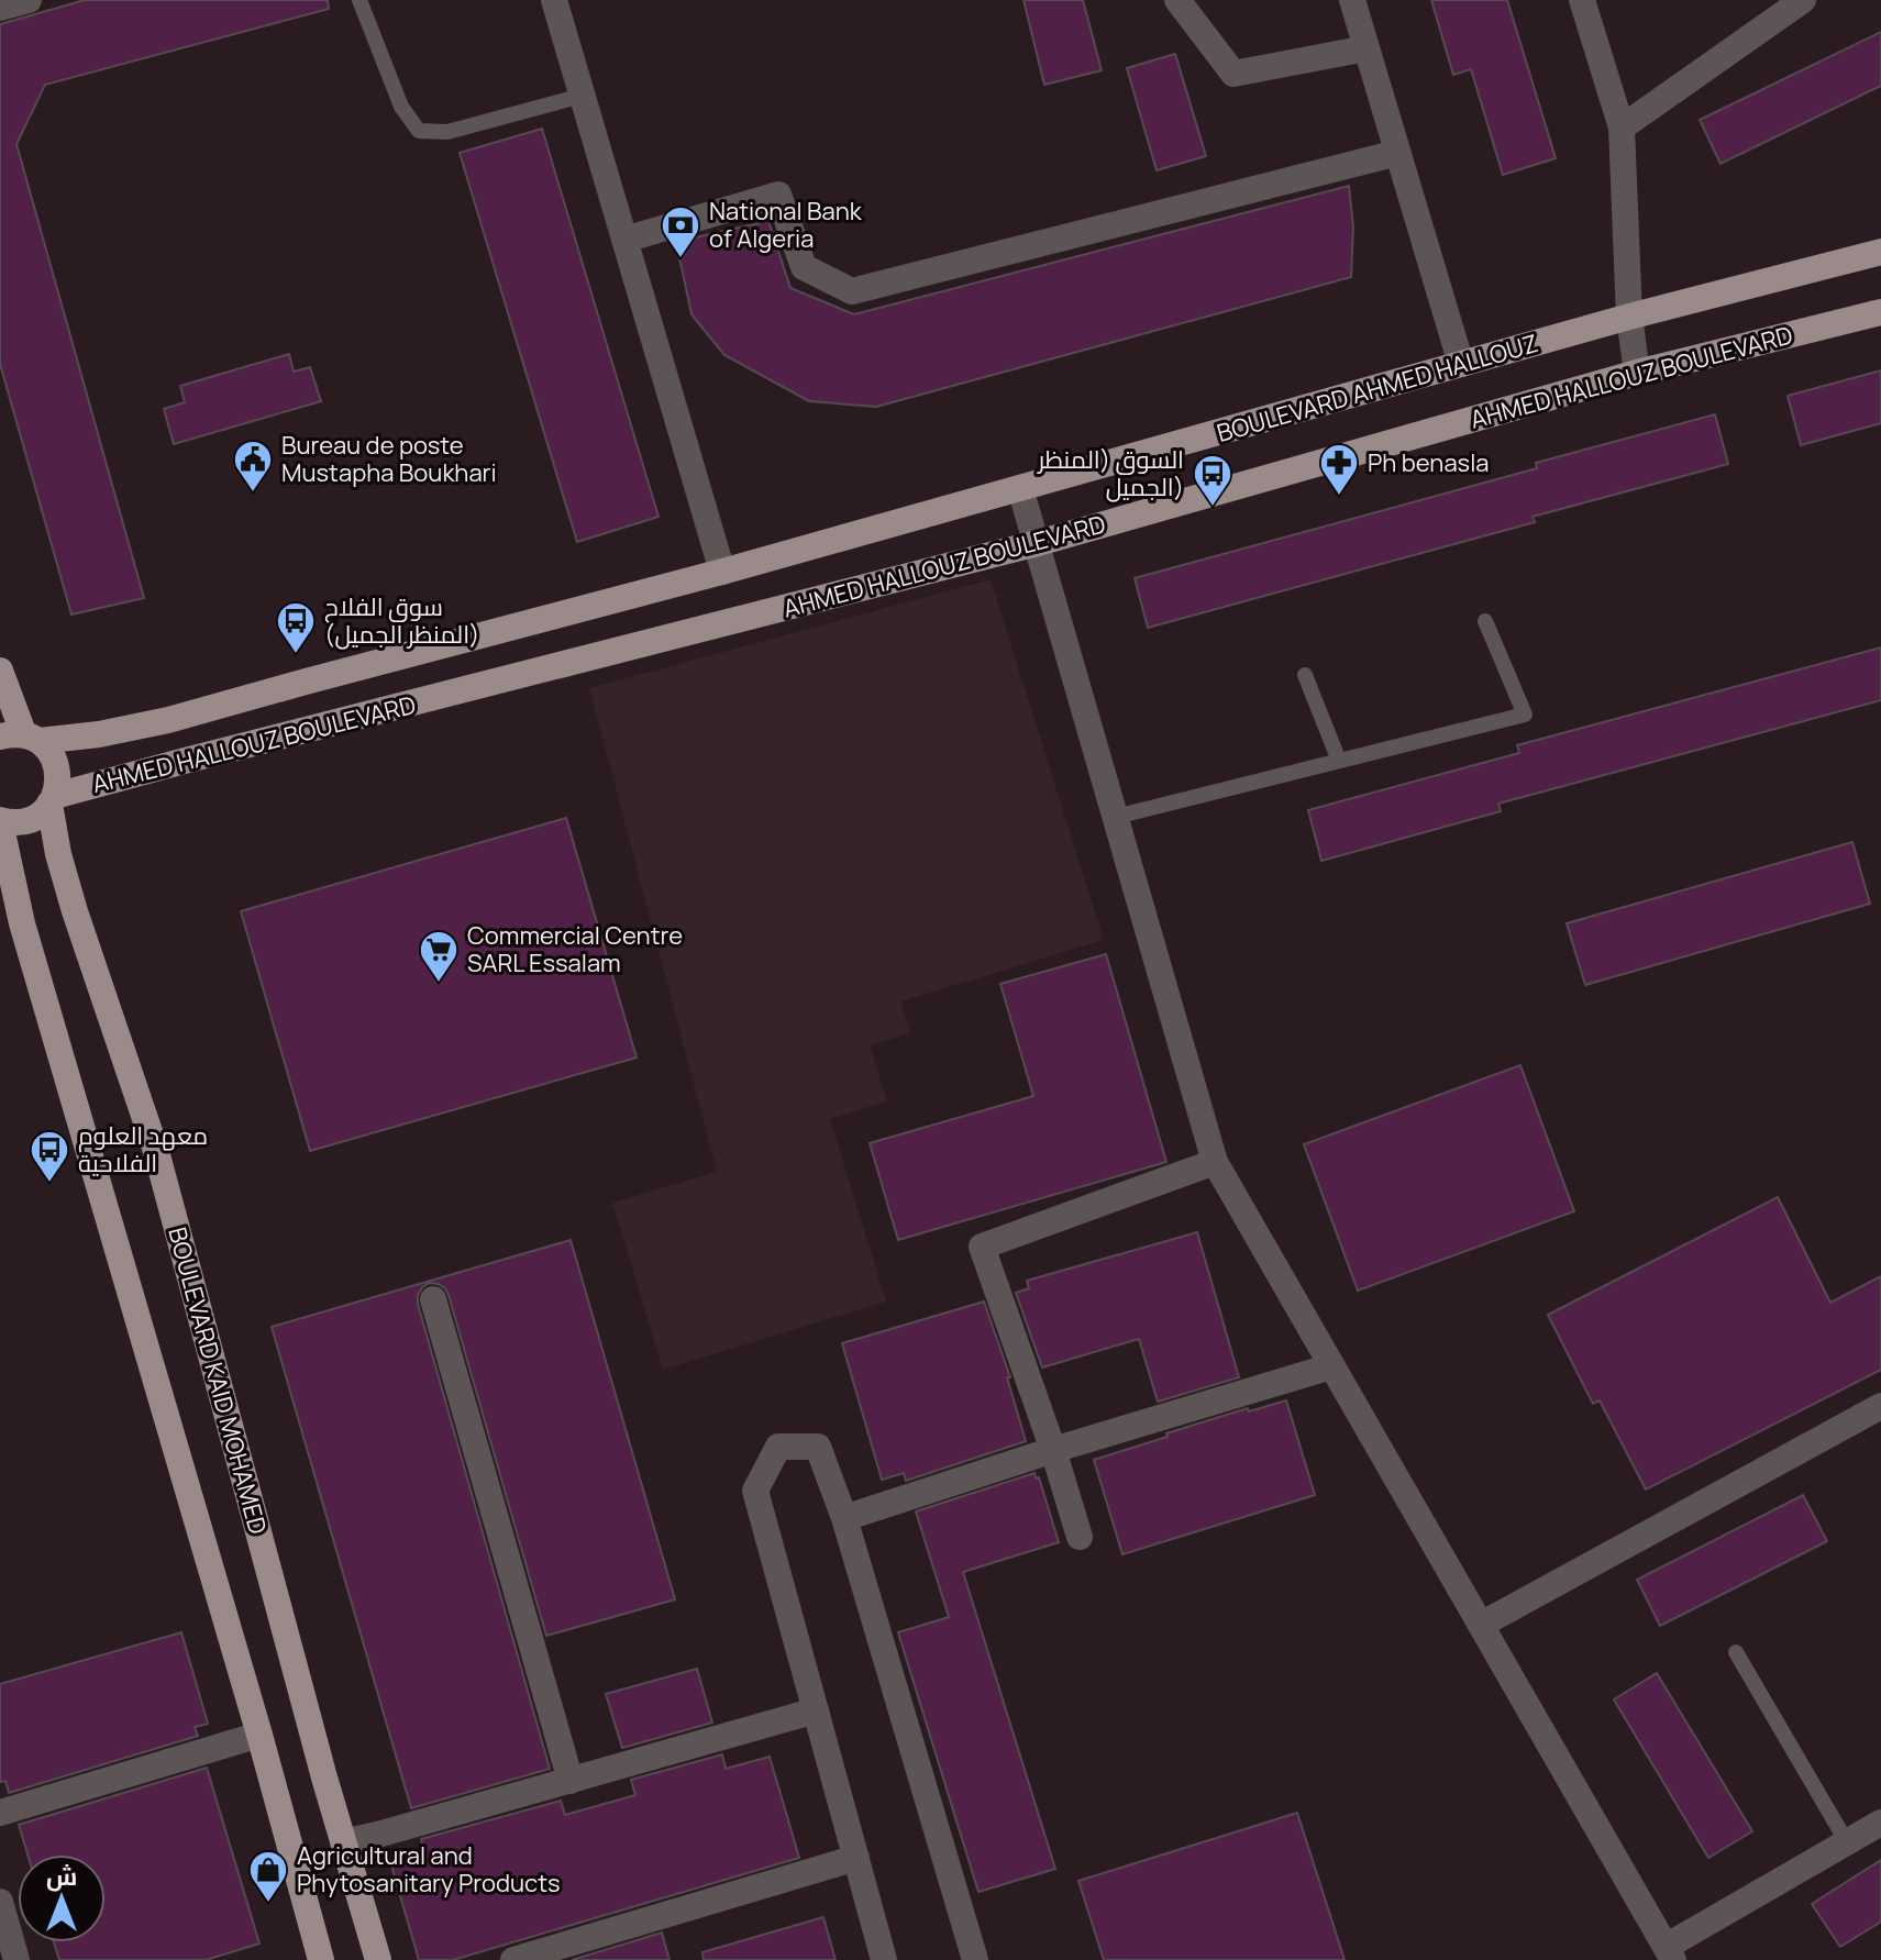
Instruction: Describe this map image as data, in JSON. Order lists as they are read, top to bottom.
{
  "streets": {
    "main road": ["AHMED HALLOUZ BOULEVARD", "BOULEVARD AHMED HALLOUZ", "BOULEVARD KAID MOHAMED"]
  },
  "crossings": [
    ["AHMED HALLOUZ BOULEVARD", "BOULEVARD AHMED HALLOUZ"],
    ["AHMED HALLOUZ BOULEVARD", "BOULEVARD KAID MOHAMED"]
  ],
  "places": {
    "bank": ["National Bank of Algeria"],
    "public building": ["Bureau de poste Mustapha Boukhari"],
    "pharmacy": ["Ph benasla"],
    "bus stop": ["السوق (المنظر الجميل)", "سوق الفلاح (المنظر الجميل)", "معهد العلوم الفلاحية"],
    "supermarket": ["Commercial Centre SARL Essalam"],
    "shop": ["Agricultural and Phytosanitary Products"]
  },
  "north": "top"
}
